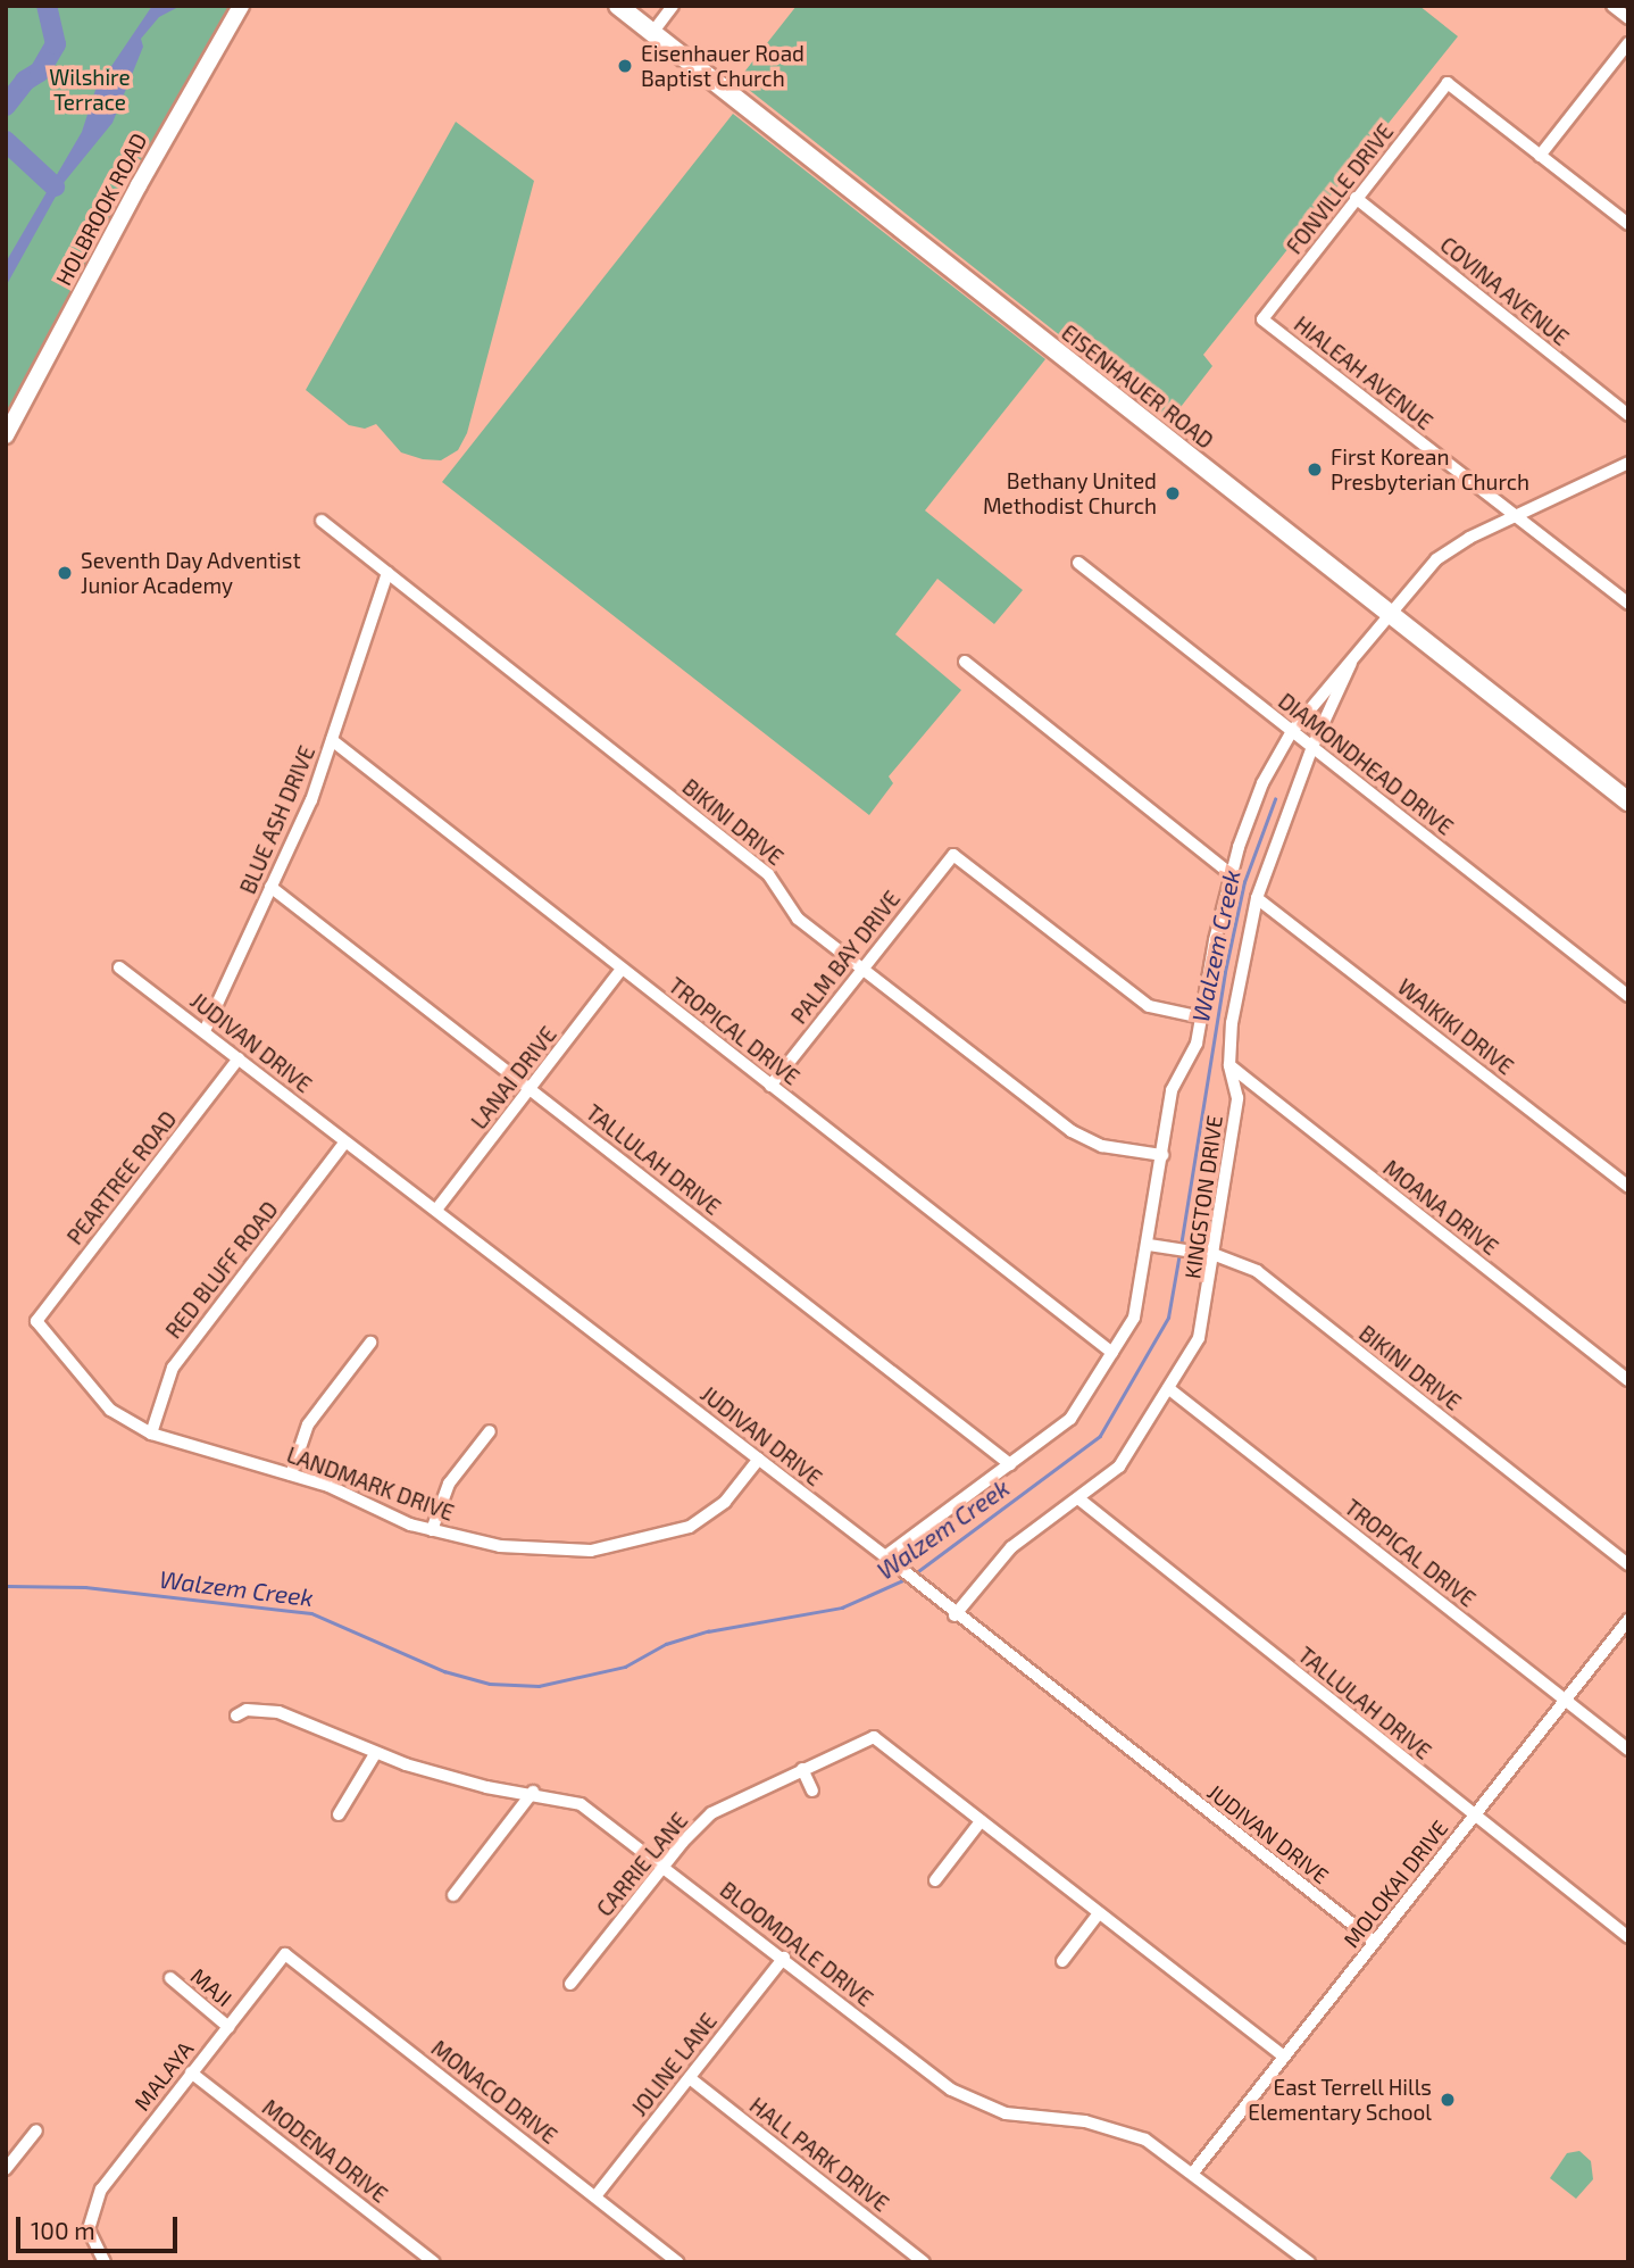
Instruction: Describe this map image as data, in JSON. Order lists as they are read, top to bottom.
{
  "streets": {
    "main road": ["EISENHAUER ROAD"],
    "street": [
      "FONVILLE DRIVE",
      "HOLBROOK ROAD",
      "COVINA AVENUE",
      "HIALEAH AVENUE",
      "DIAMONDHEAD DRIVE",
      "BLUE ASH DRIVE",
      "BIKINI DRIVE",
      "PALM BAY DRIVE",
      "WAIKIKI DRIVE",
      "TROPICAL DRIVE",
      "JUDIVAN DRIVE",
      "LANAI DRIVE",
      "TALLULAH DRIVE",
      "PEARTREE ROAD",
      "KINGSTON DRIVE",
      "MOANA DRIVE",
      "RED BLUFF ROAD",
      "LANDMARK DRIVE",
      "CARRIE LANE",
      "MOLOKAI DRIVE",
      "BLOOMDALE DRIVE",
      "MAJI",
      "JOLINE LANE",
      "MALAYA",
      "MONACO DRIVE",
      "MODENA DRIVE",
      "HALL PARK DRIVE"
    ]
  },
  "crossings": [
    ["FONVILLE DRIVE", "COVINA AVENUE"],
    ["FONVILLE DRIVE", "HIALEAH AVENUE"],
    ["HIALEAH AVENUE", "KINGSTON DRIVE"],
    ["EISENHAUER ROAD", "KINGSTON DRIVE"],
    ["DIAMONDHEAD DRIVE", "KINGSTON DRIVE"],
    ["BLUE ASH DRIVE", "BIKINI DRIVE"],
    ["BLUE ASH DRIVE", "TROPICAL DRIVE"],
    ["BLUE ASH DRIVE", "JUDIVAN DRIVE"],
    ["BLUE ASH DRIVE", "TALLULAH DRIVE"],
    ["BIKINI DRIVE", "PALM BAY DRIVE"],
    ["BIKINI DRIVE", "KINGSTON DRIVE"],
    ["PALM BAY DRIVE", "TROPICAL DRIVE"],
    ["PALM BAY DRIVE", "KINGSTON DRIVE"],
    ["WAIKIKI DRIVE", "KINGSTON DRIVE"],
    ["TROPICAL DRIVE", "LANAI DRIVE"],
    ["TROPICAL DRIVE", "KINGSTON DRIVE"],
    ["TROPICAL DRIVE", "MOLOKAI DRIVE"],
    ["JUDIVAN DRIVE", "LANAI DRIVE"],
    ["JUDIVAN DRIVE", "PEARTREE ROAD"],
    ["JUDIVAN DRIVE", "KINGSTON DRIVE"],
    ["JUDIVAN DRIVE", "RED BLUFF ROAD"],
    ["JUDIVAN DRIVE", "LANDMARK DRIVE"],
    ["JUDIVAN DRIVE", "MOLOKAI DRIVE"],
    ["LANAI DRIVE", "TALLULAH DRIVE"],
    ["TALLULAH DRIVE", "KINGSTON DRIVE"],
    ["TALLULAH DRIVE", "MOLOKAI DRIVE"],
    ["PEARTREE ROAD", "LANDMARK DRIVE"],
    ["KINGSTON DRIVE", "MOANA DRIVE"],
    ["RED BLUFF ROAD", "LANDMARK DRIVE"],
    ["CARRIE LANE", "BLOOMDALE DRIVE"],
    ["MOLOKAI DRIVE", "BLOOMDALE DRIVE"],
    ["BLOOMDALE DRIVE", "JOLINE LANE"],
    ["MAJI", "MALAYA"],
    ["JOLINE LANE", "MONACO DRIVE"],
    ["JOLINE LANE", "HALL PARK DRIVE"],
    ["MALAYA", "MONACO DRIVE"],
    ["MALAYA", "MODENA DRIVE"]
  ],
  "water": ["Walzem Creek"],
  "parks": ["Wilshire Terrace"],
  "places": [
    "Eisenhauer Road Baptist Church",
    "First Korean Presbyterian Church",
    "Bethany United Methodist Church",
    "Seventh Day Adventist Junior Academy",
    "East Terrell Hills Elementary School"
  ],
  "scale_bar": "100 m"
}
